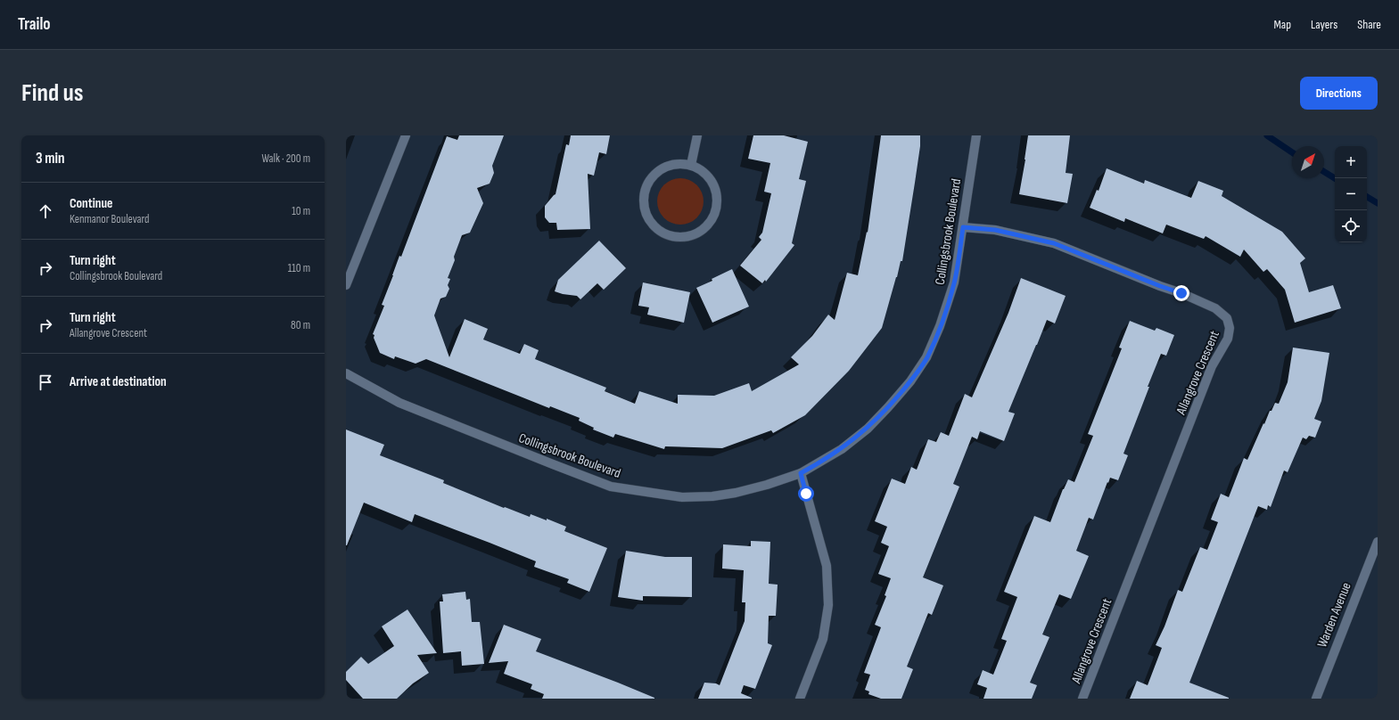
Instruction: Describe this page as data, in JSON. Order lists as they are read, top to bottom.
{
  "streets": {
    "street": ["Collingsbrook Boulevard", "Allangrove Crescent", "Warden Avenue"]
  },
  "crossings": [
    ["Collingsbrook Boulevard", "Allangrove Crescent"]
  ],
  "north": "top right",
  "page": {
    "header": "Trailo",
    "nav": ["Map", "Layers", "Share"],
    "buttons": "Directions",
    "title": "Find us",
    "heading": ["3 min", "Walk · 200 m"],
    "map_buttons": ["+", "−"],
    "list": [
      ["Continue", "Kenmanor Boulevard", "10 m"],
      ["Turn right", "Collingsbrook Boulevard", "110 m"],
      ["Turn right", "Allangrove Crescent", "80 m"],
      "Arrive at destination"
    ]
  }
}
